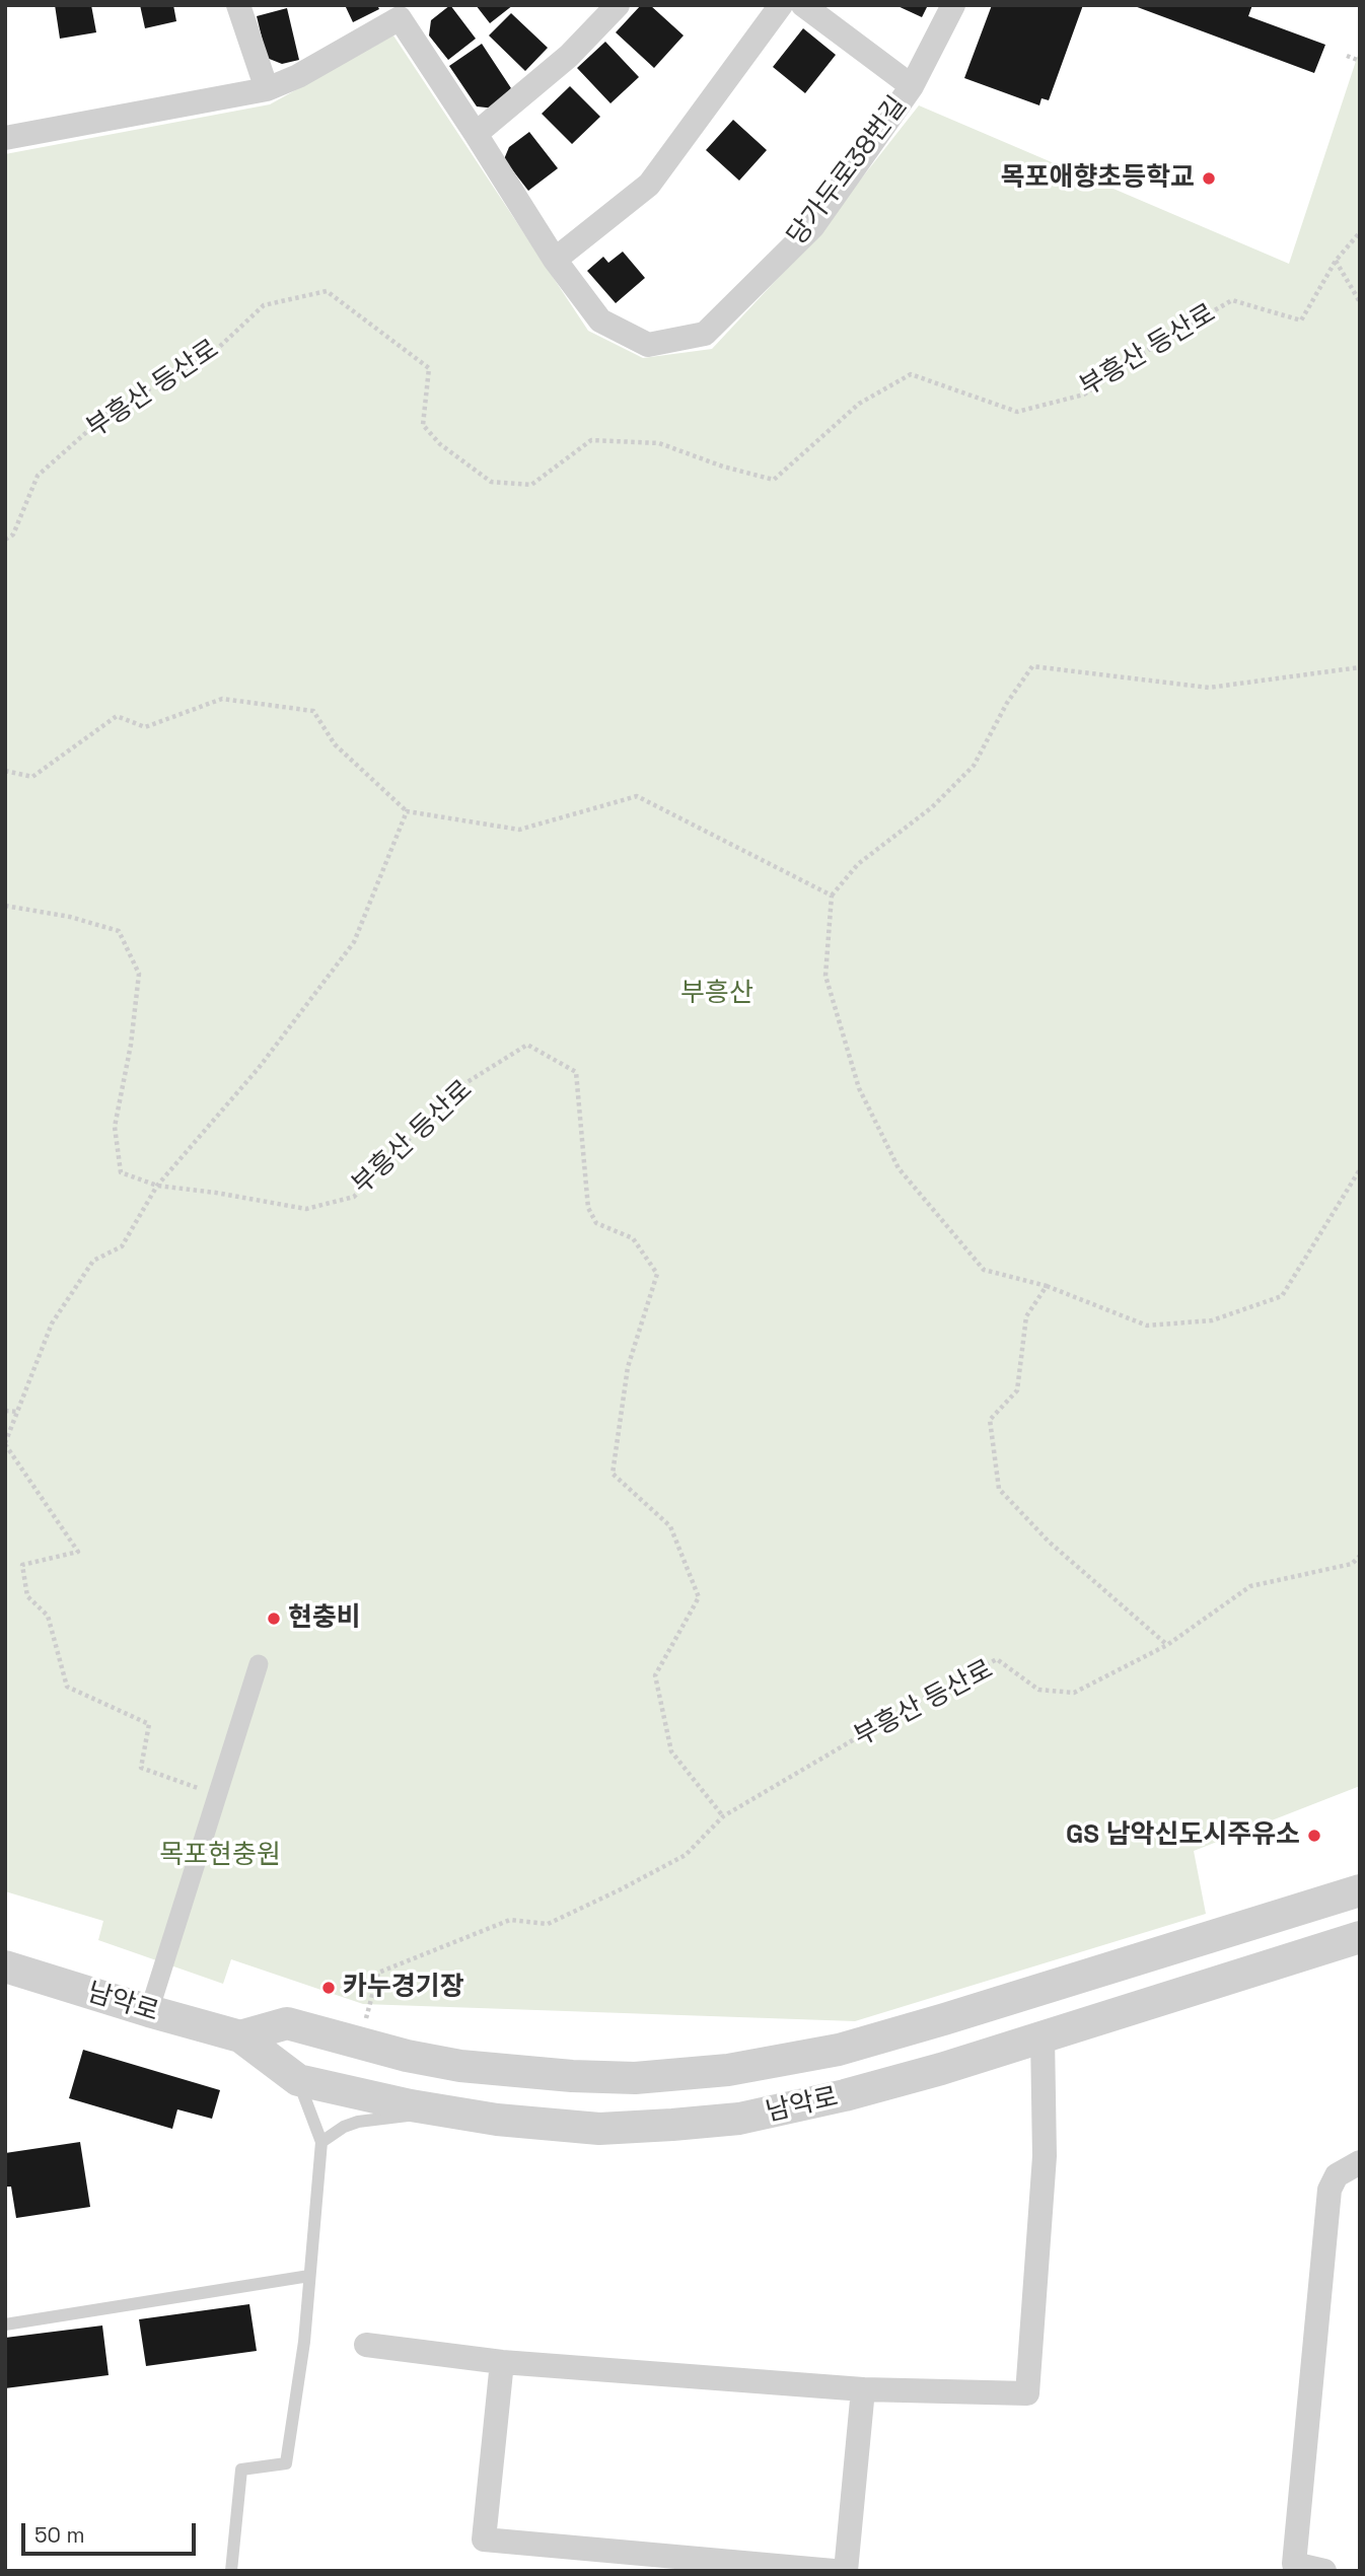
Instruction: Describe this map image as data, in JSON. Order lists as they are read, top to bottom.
{
  "streets": {
    "street": ["당가두로38번길", "남악로"],
    "path": ["부흥산 등산로"]
  },
  "crossings": [
    ["부흥산 등산로", "남악로"]
  ],
  "parks": ["부흥산", "목포현충원"],
  "places": [
    "목포애향초등학교",
    "현충비",
    "GS 남악신도시주유소",
    "카누경기장"
  ],
  "scale_bar": "50 m"
}
